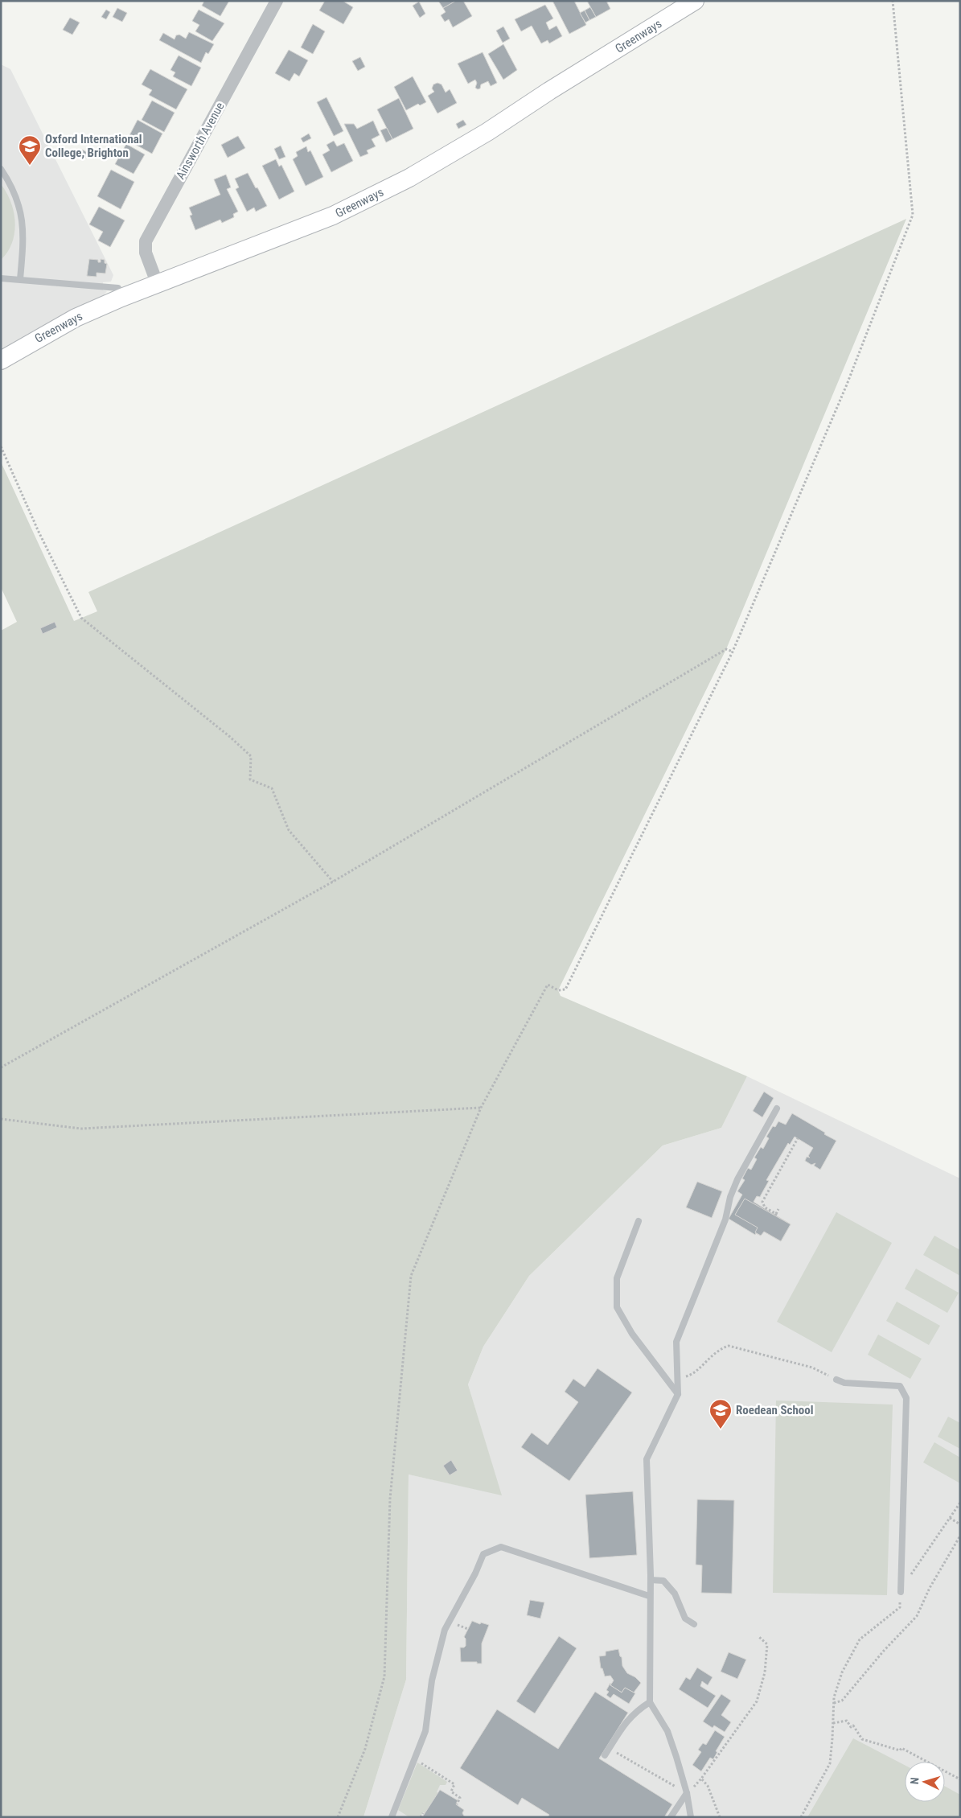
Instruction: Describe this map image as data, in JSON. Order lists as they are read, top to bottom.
{
  "streets": {
    "street": ["Greenways", "Ainsworth Avenue"]
  },
  "crossings": [
    ["Greenways", "Ainsworth Avenue"]
  ],
  "places": {
    "school or university": ["Oxford International College, Brighton", "Roedean School"]
  },
  "north": "left"
}
